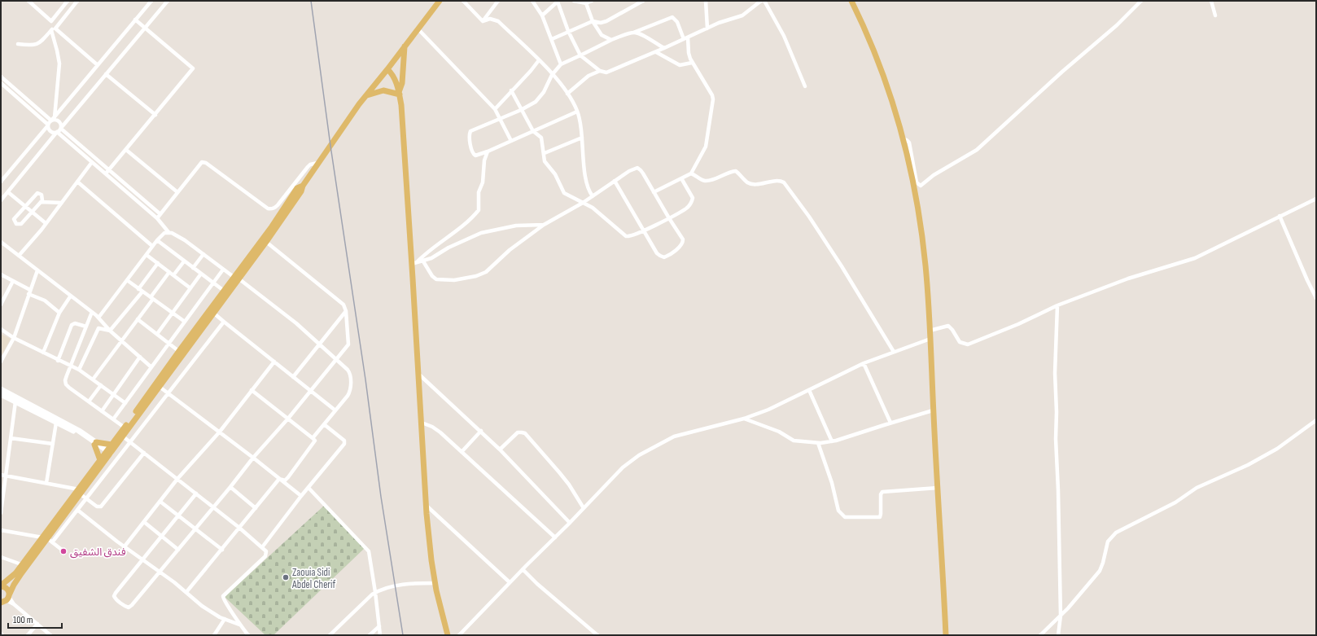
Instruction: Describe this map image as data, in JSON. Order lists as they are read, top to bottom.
{
  "places": ["فندق الشفيق", "Zaouia Sidi Abdel Cherif"],
  "scale_bar": "100 m"
}
